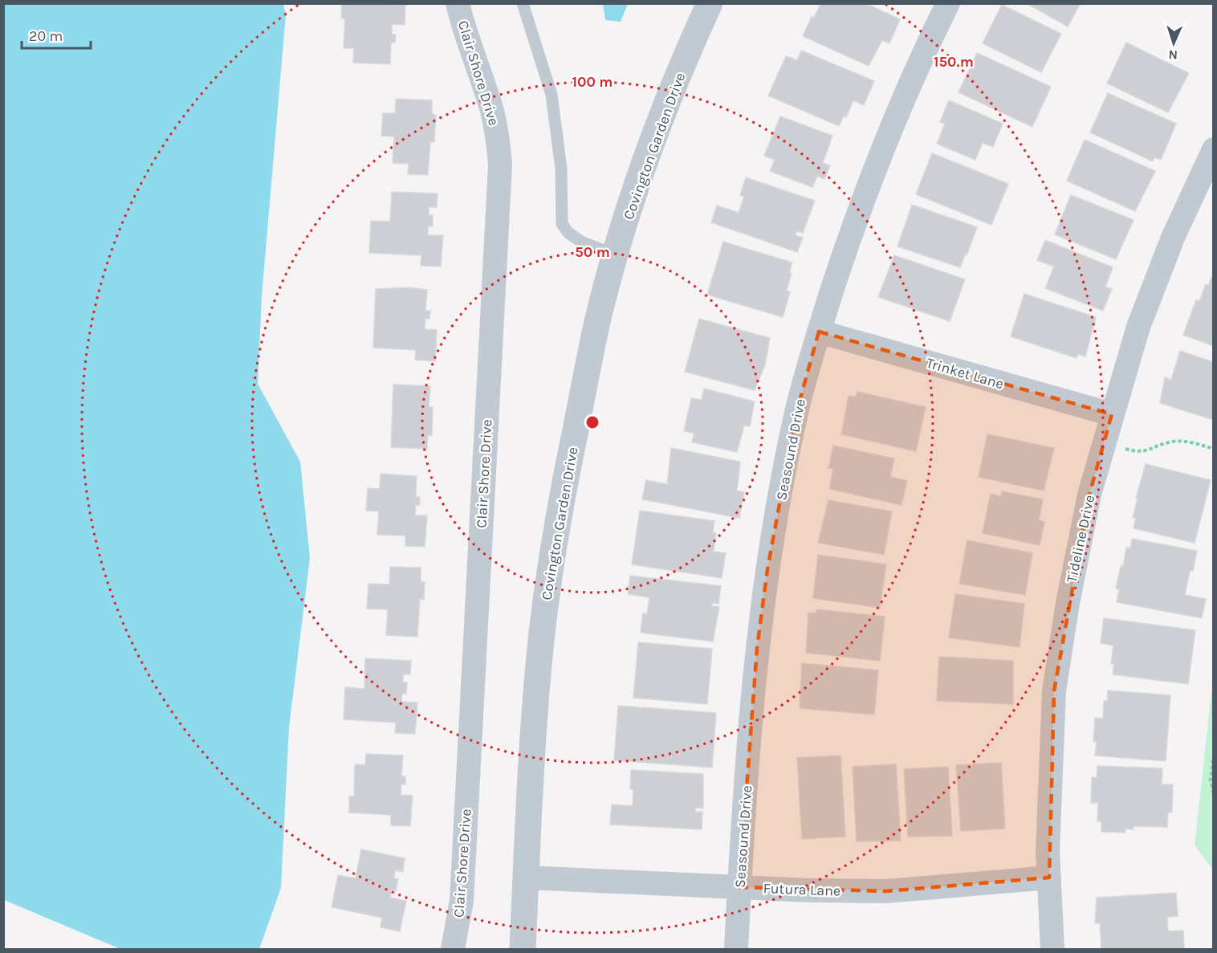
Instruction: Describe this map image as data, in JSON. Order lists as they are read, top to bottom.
{
  "streets": {
    "street": [
      "Clair Shore Drive",
      "Covington Garden Drive",
      "Trinket Lane",
      "Seasound Drive",
      "Tideline Drive",
      "Futura Lane"
    ]
  },
  "crossings": [
    ["Covington Garden Drive", "Futura Lane"],
    ["Trinket Lane", "Seasound Drive"],
    ["Trinket Lane", "Tideline Drive"],
    ["Seasound Drive", "Futura Lane"],
    ["Tideline Drive", "Futura Lane"]
  ],
  "scale_bar": "20 m",
  "north": "bottom",
  "rings": ["150 m", "100 m", "50 m"]
}
